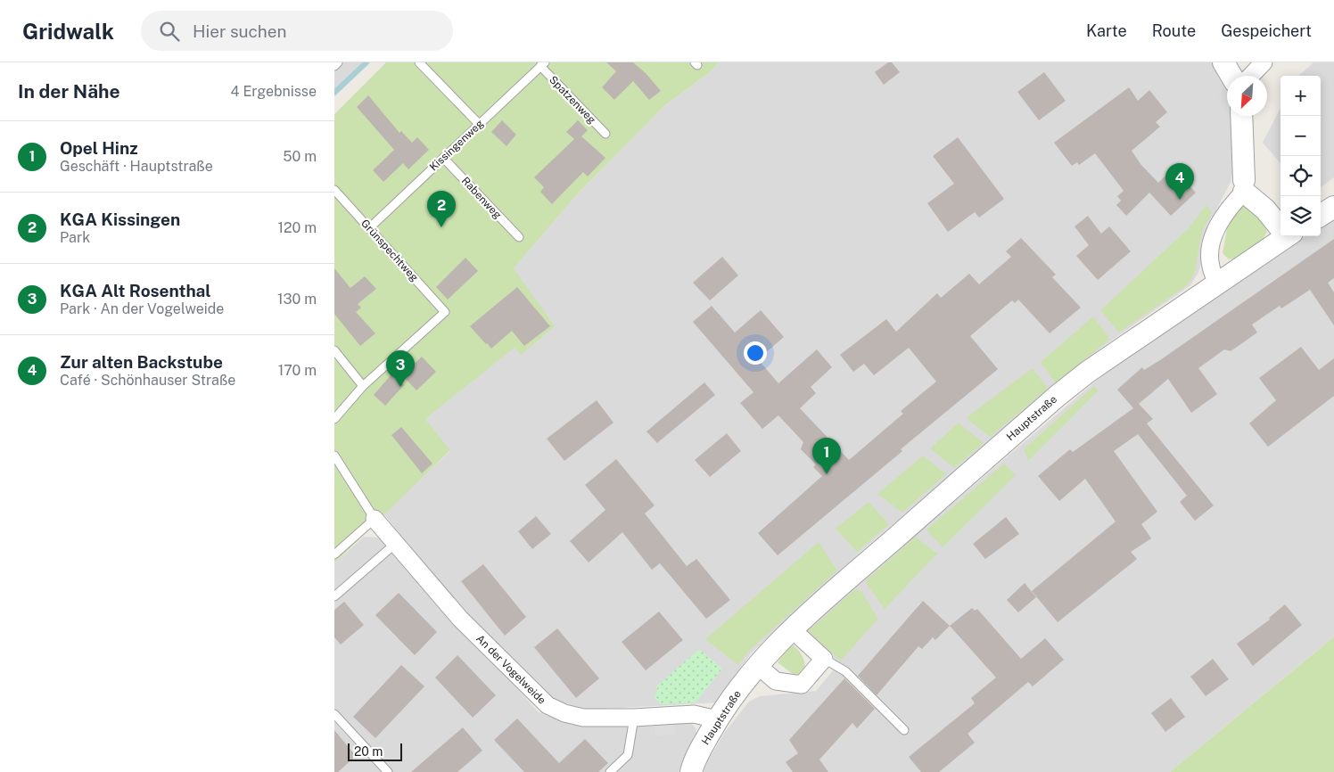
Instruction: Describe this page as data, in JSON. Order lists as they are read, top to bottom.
{
  "streets": {
    "street": ["Hauptstraße", "An der Vogelweide"],
    "lane": [
      "Spatzenweg",
      "Kissingenweg",
      "Rabenweg",
      "Grünspechtweg"
    ]
  },
  "crossings": [
    ["Spatzenweg", "Kissingenweg"],
    ["Kissingenweg", "Rabenweg"],
    ["Kissingenweg", "Grünspechtweg"],
    ["Hauptstraße", "An der Vogelweide"]
  ],
  "scale_bar": "20 m",
  "north": "bottom left",
  "page": {
    "header": "Gridwalk",
    "search": "Hier suchen",
    "nav": ["Karte", "Route", "Gespeichert"],
    "heading": ["In der Nähe", "4 Ergebnisse"],
    "map_buttons": ["+", "−"],
    "list": [
      {
        "mark": "1",
        "name": "Opel Hinz",
        "note": "Geschäft · Hauptstraße",
        "value": "50 m"
      },
      {
        "mark": "2",
        "name": "KGA Kissingen",
        "note": "Park",
        "value": "120 m"
      },
      {
        "mark": "3",
        "name": "KGA Alt Rosenthal",
        "note": "Park · An der Vogelweide",
        "value": "130 m"
      },
      {
        "mark": "4",
        "name": "Zur alten Backstube",
        "note": "Café · Schönhauser Straße",
        "value": "170 m"
      }
    ],
    "pins": [
      "4",
      "2",
      "3",
      "1"
    ],
    "scale": "20 m"
  }
}
